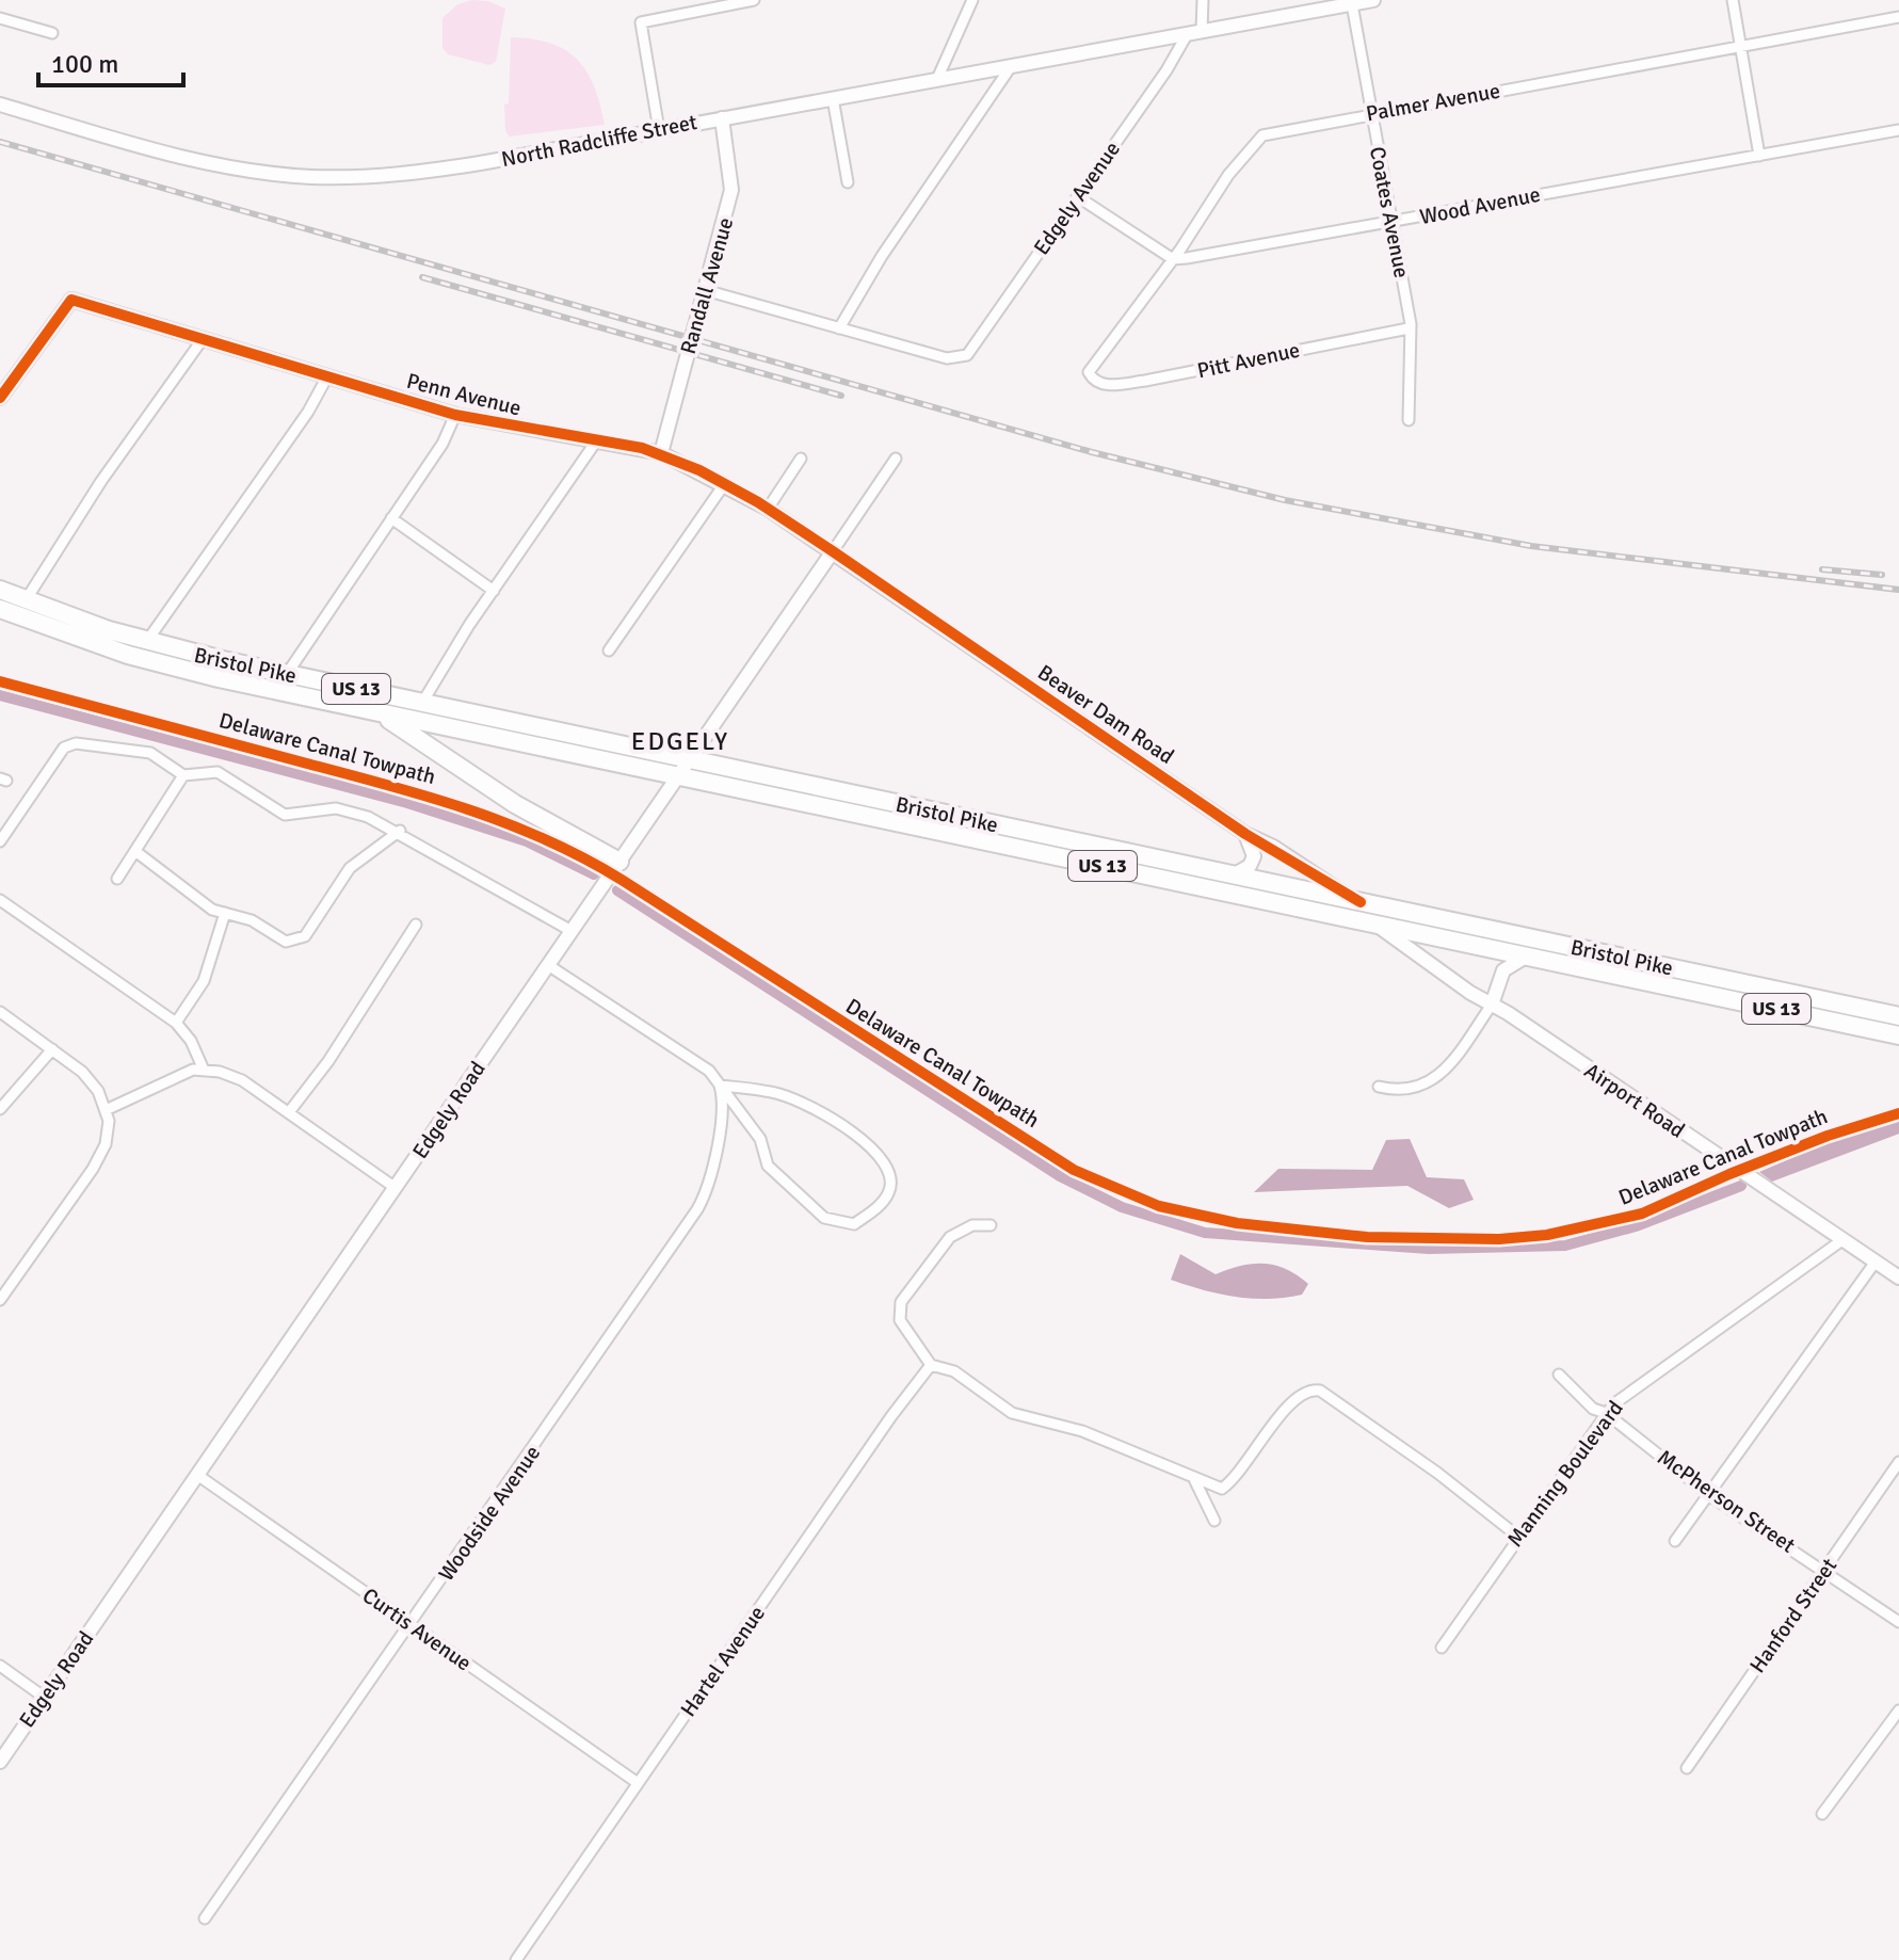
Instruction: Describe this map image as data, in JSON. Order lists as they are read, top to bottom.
{
  "streets": {
    "highway": ["Bristol Pike", "US 13"],
    "street": [
      "Palmer Avenue",
      "North Radcliffe Street",
      "Edgely Avenue",
      "Wood Avenue",
      "Coates Avenue",
      "Randall Avenue",
      "Pitt Avenue",
      "Penn Avenue",
      "Beaver Dam Road",
      "Airport Road",
      "Edgely Road",
      "Manning Boulevard",
      "McPherson Street",
      "Woodside Avenue",
      "Hanford Street",
      "Curtis Avenue",
      "Hartel Avenue"
    ],
    "cycle path": ["Delaware Canal Towpath"]
  },
  "crossings": [
    ["Palmer Avenue", "Wood Avenue"],
    ["Palmer Avenue", "Coates Avenue"],
    ["Palmer Avenue", "Pitt Avenue"],
    ["North Radcliffe Street", "Edgely Avenue"],
    ["North Radcliffe Street", "Coates Avenue"],
    ["North Radcliffe Street", "Randall Avenue"],
    ["Wood Avenue", "Coates Avenue"],
    ["Coates Avenue", "Pitt Avenue"],
    ["Randall Avenue", "Penn Avenue"],
    ["Penn Avenue", "Beaver Dam Road"],
    ["Penn Avenue", "Edgely Road"],
    ["Bristol Pike", "Beaver Dam Road"],
    ["Bristol Pike", "Airport Road"],
    ["Bristol Pike", "Edgely Road"],
    ["Beaver Dam Road", "Edgely Road"],
    ["Airport Road", "Manning Boulevard"],
    ["Edgely Road", "Curtis Avenue"],
    ["Manning Boulevard", "McPherson Street"],
    ["McPherson Street", "Hanford Street"],
    ["Woodside Avenue", "Curtis Avenue"],
    ["Curtis Avenue", "Hartel Avenue"]
  ],
  "districts": ["EDGELY"],
  "scale_bar": "100 m"
}
